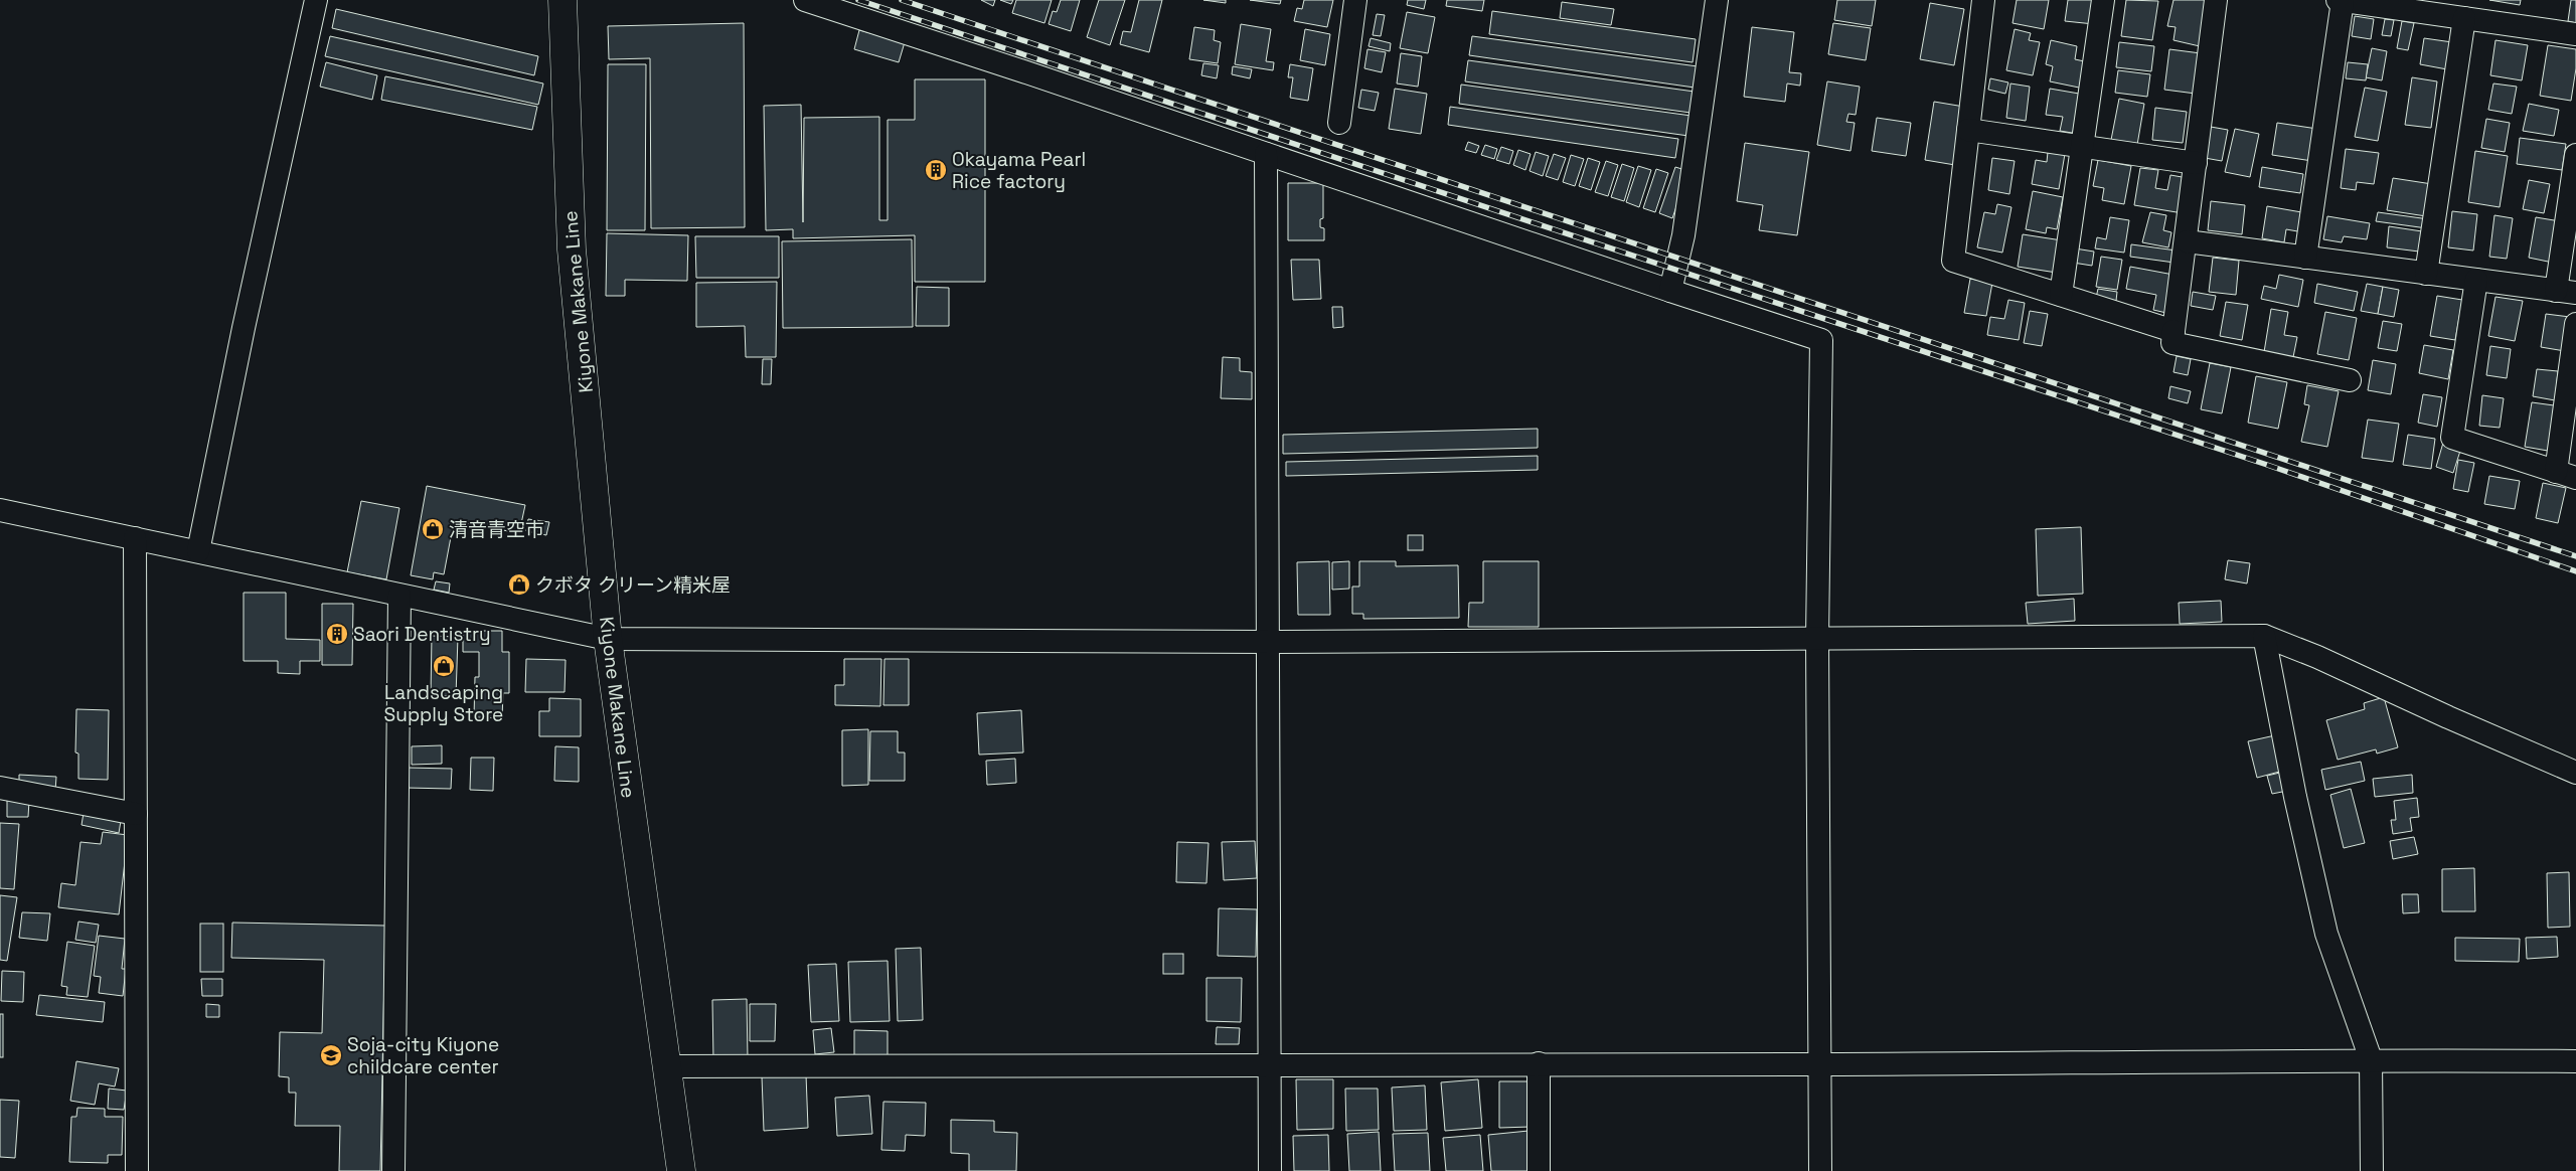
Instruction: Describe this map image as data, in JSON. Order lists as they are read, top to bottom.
{
  "streets": {
    "main road": ["Kiyone Makane Line"]
  },
  "places": {
    "building": ["Okayama Pearl Rice factory", "Saori Dentistry"],
    "shop": ["清音青空市", "クボタ クリーン精米屋", "Landscaping Supply Store"],
    "school or university": ["Soja-city Kiyone childcare center"]
  }
}
